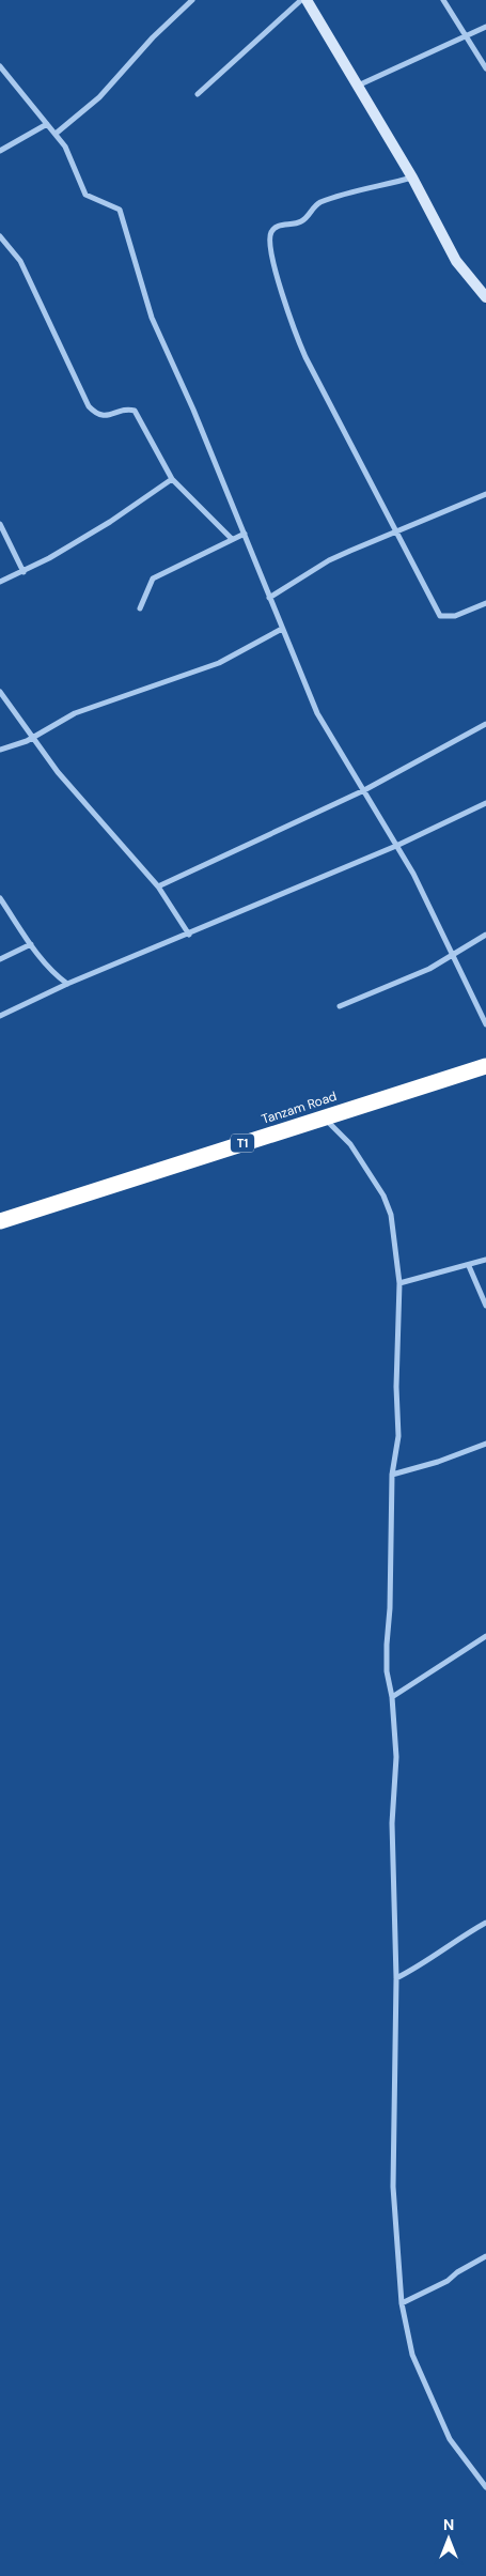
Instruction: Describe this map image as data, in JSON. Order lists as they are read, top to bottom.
{
  "streets": {
    "highway": ["Tanzam Road", "T1"]
  },
  "north": "top"
}
